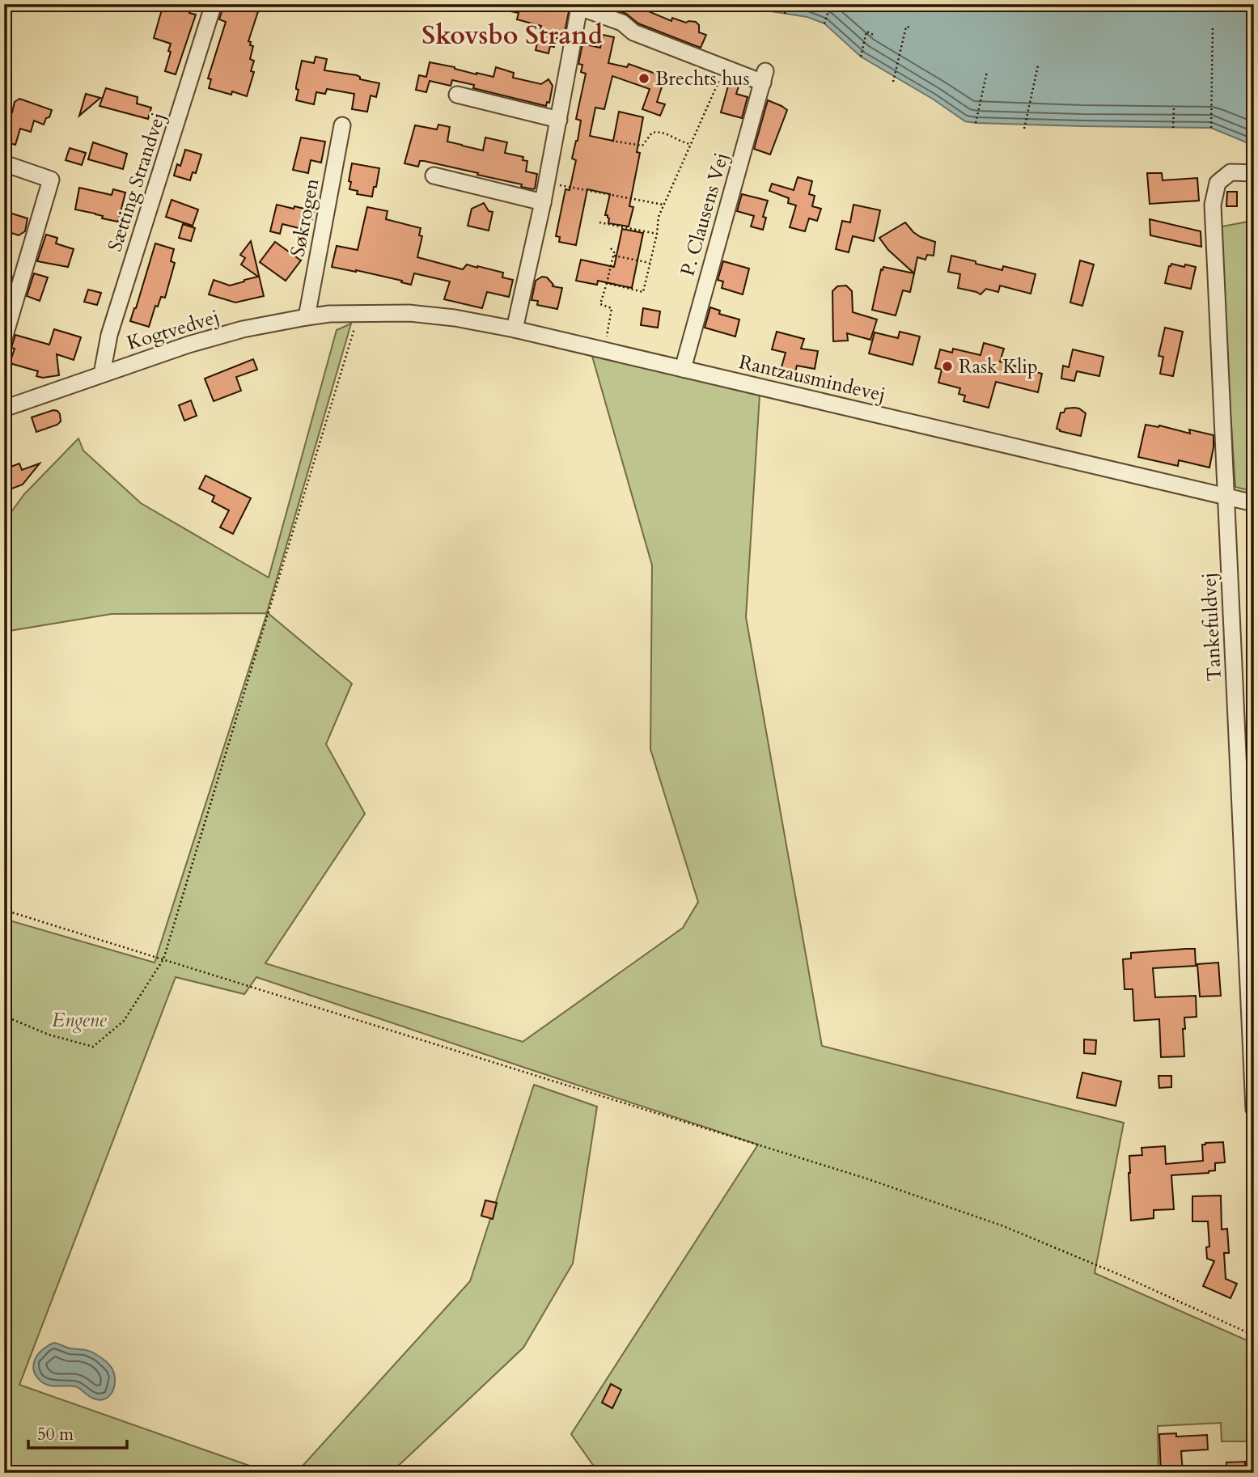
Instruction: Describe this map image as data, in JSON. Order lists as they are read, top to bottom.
{
  "streets": {
    "street": [
      "Sætting Strandvej",
      "P. Clausens Vej",
      "Søkrogen",
      "Kogtvedvej",
      "Rantzausmindevej",
      "Tankefuldvej"
    ]
  },
  "crossings": [
    ["Sætting Strandvej", "Kogtvedvej"],
    ["P. Clausens Vej", "Rantzausmindevej"],
    ["Søkrogen", "Kogtvedvej"],
    ["Kogtvedvej", "Rantzausmindevej"],
    ["Rantzausmindevej", "Tankefuldvej"]
  ],
  "districts": ["Skovsbo Strand"],
  "parks": ["Engene"],
  "places": ["Brechts hus", "Rask Klip"],
  "scale_bar": "50 m"
}
